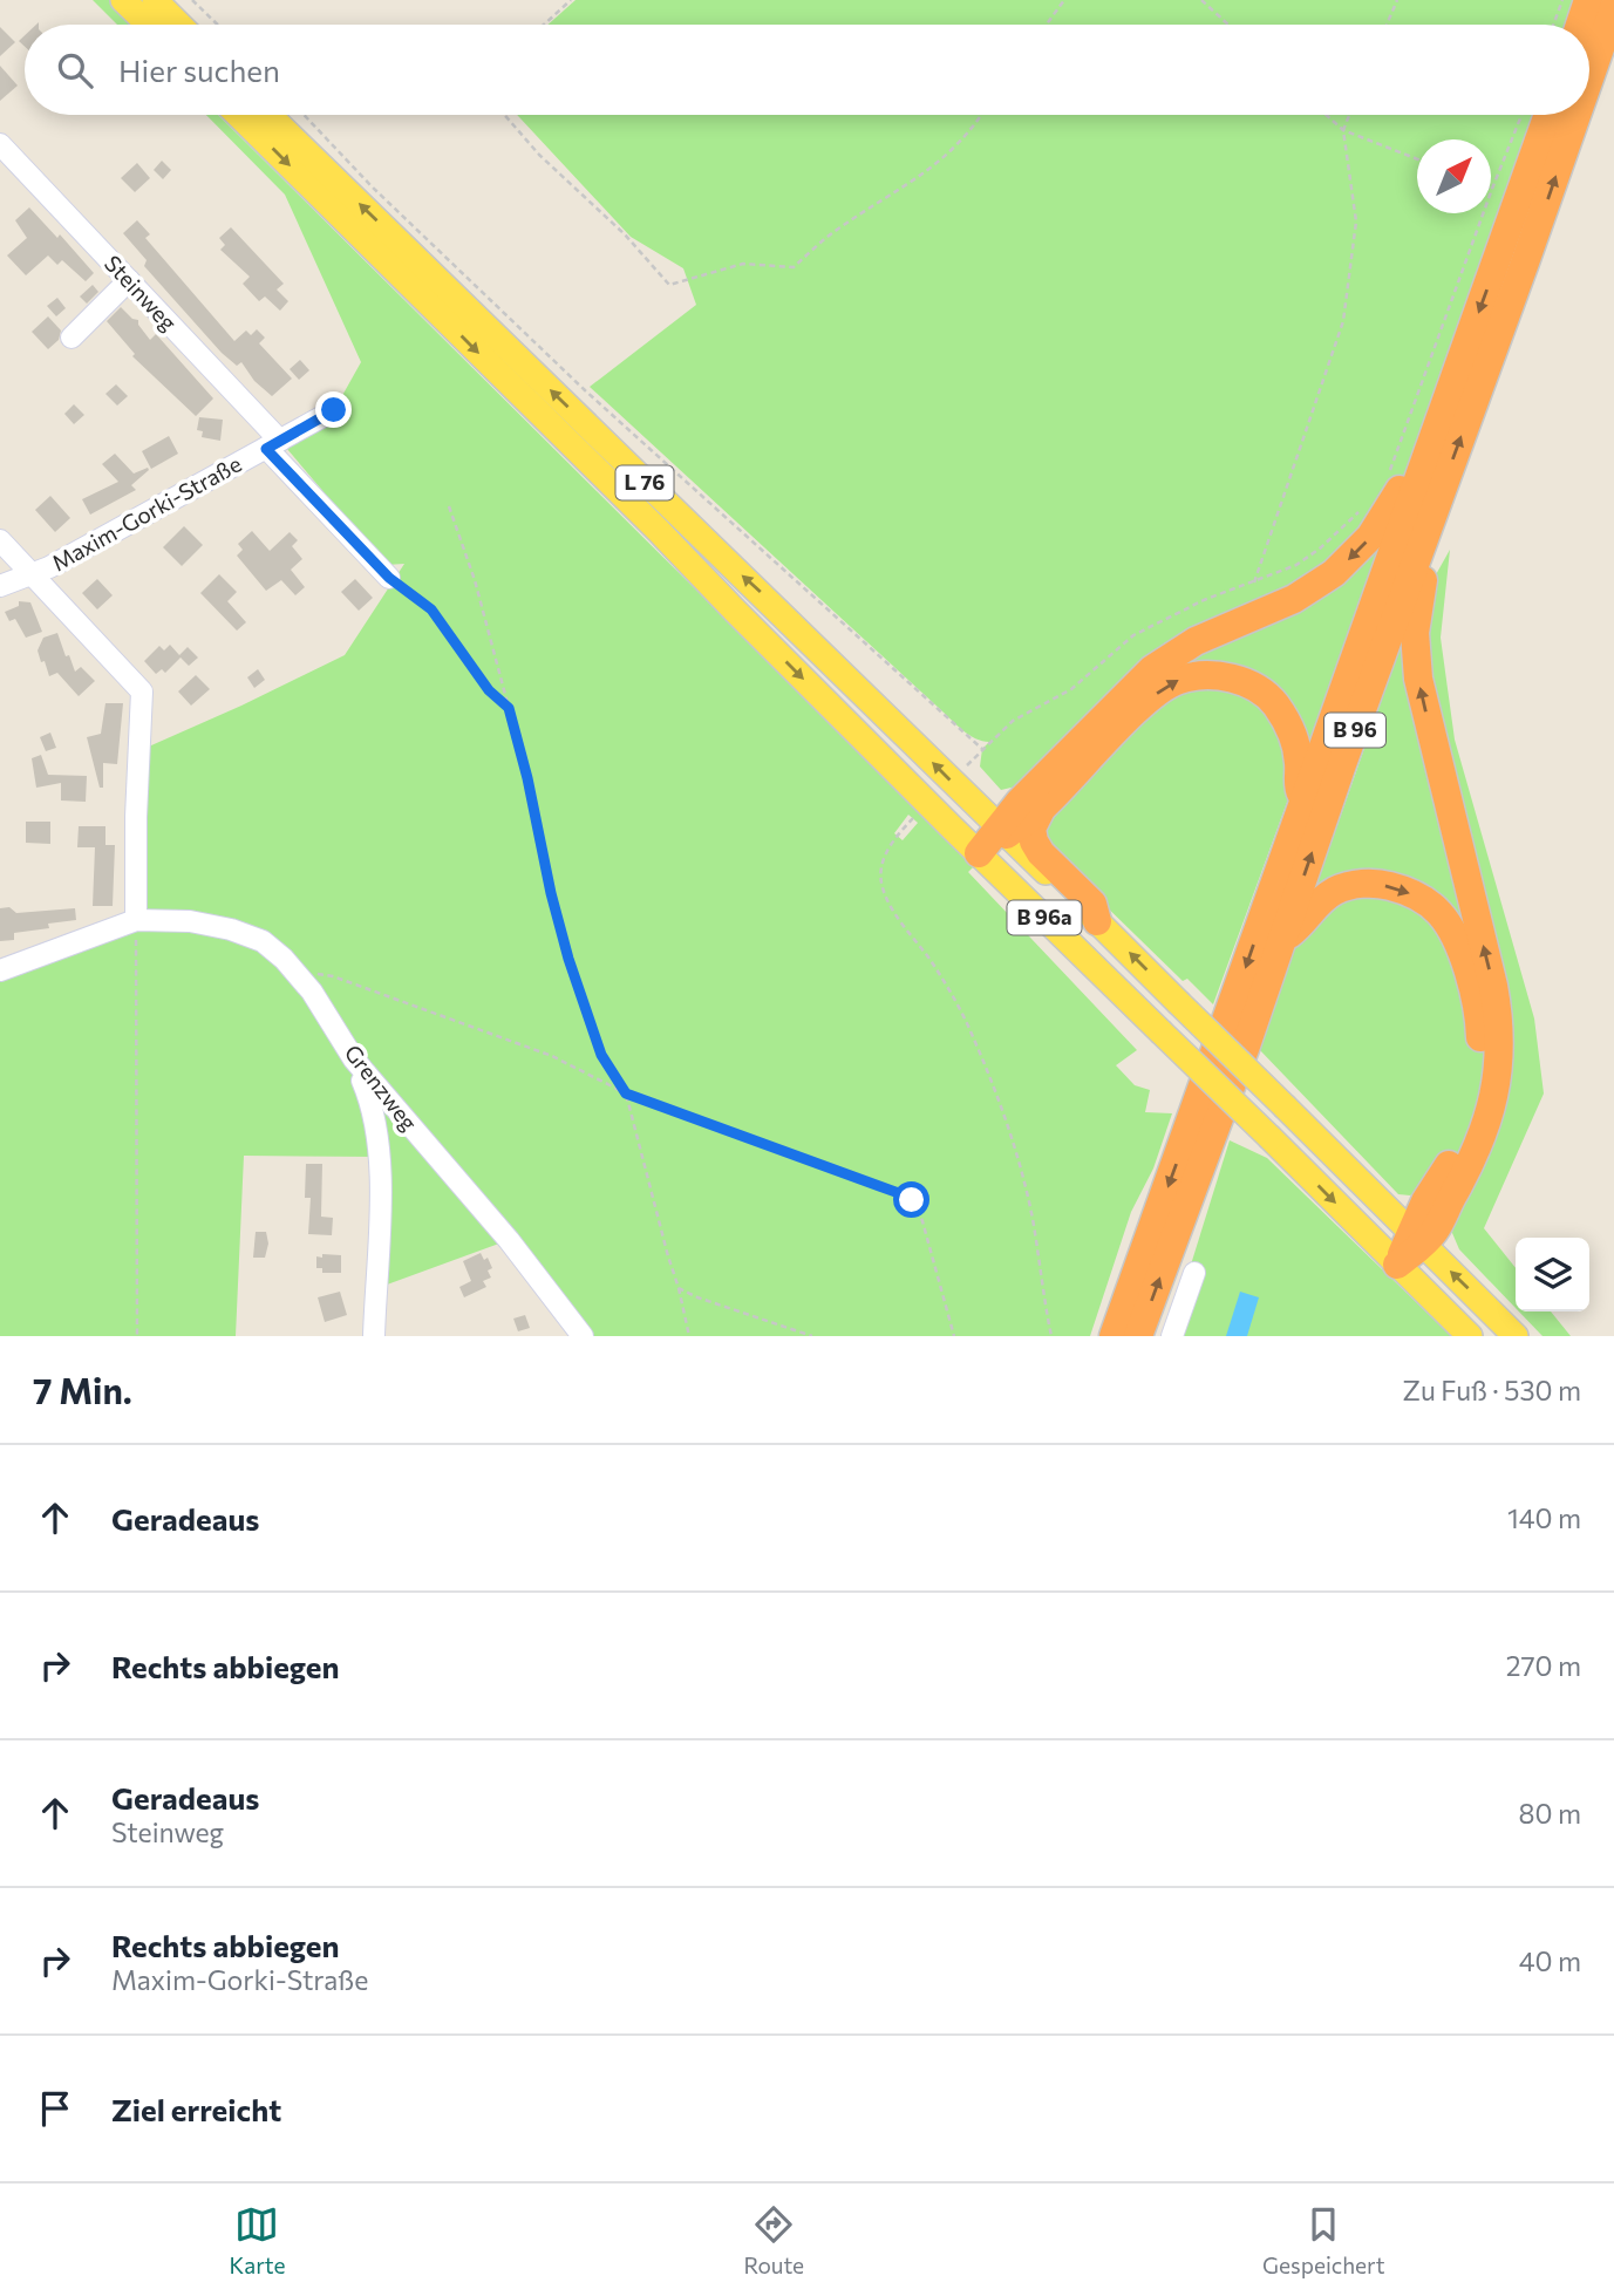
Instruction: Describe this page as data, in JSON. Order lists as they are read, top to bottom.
{
  "streets": {
    "highway": ["B 96"],
    "main road": ["L 76", "B 96a"],
    "street": ["Steinweg", "Maxim-Gorki-Straße", "Grenzweg"]
  },
  "crossings": [
    ["Steinweg", "Maxim-Gorki-Straße"],
    ["L 76", "B 96a"]
  ],
  "north": "top right",
  "page": {
    "search": "Hier suchen",
    "heading": ["7 Min.", "Zu Fuß · 530 m"],
    "list": [
      ["Geradeaus", "140 m"],
      ["Rechts abbiegen", "270 m"],
      ["Geradeaus", "Steinweg", "80 m"],
      ["Rechts abbiegen", "Maxim-Gorki-Straße", "40 m"],
      "Ziel erreicht"
    ],
    "nav": ["Karte", "Route", "Gespeichert"]
  }
}
